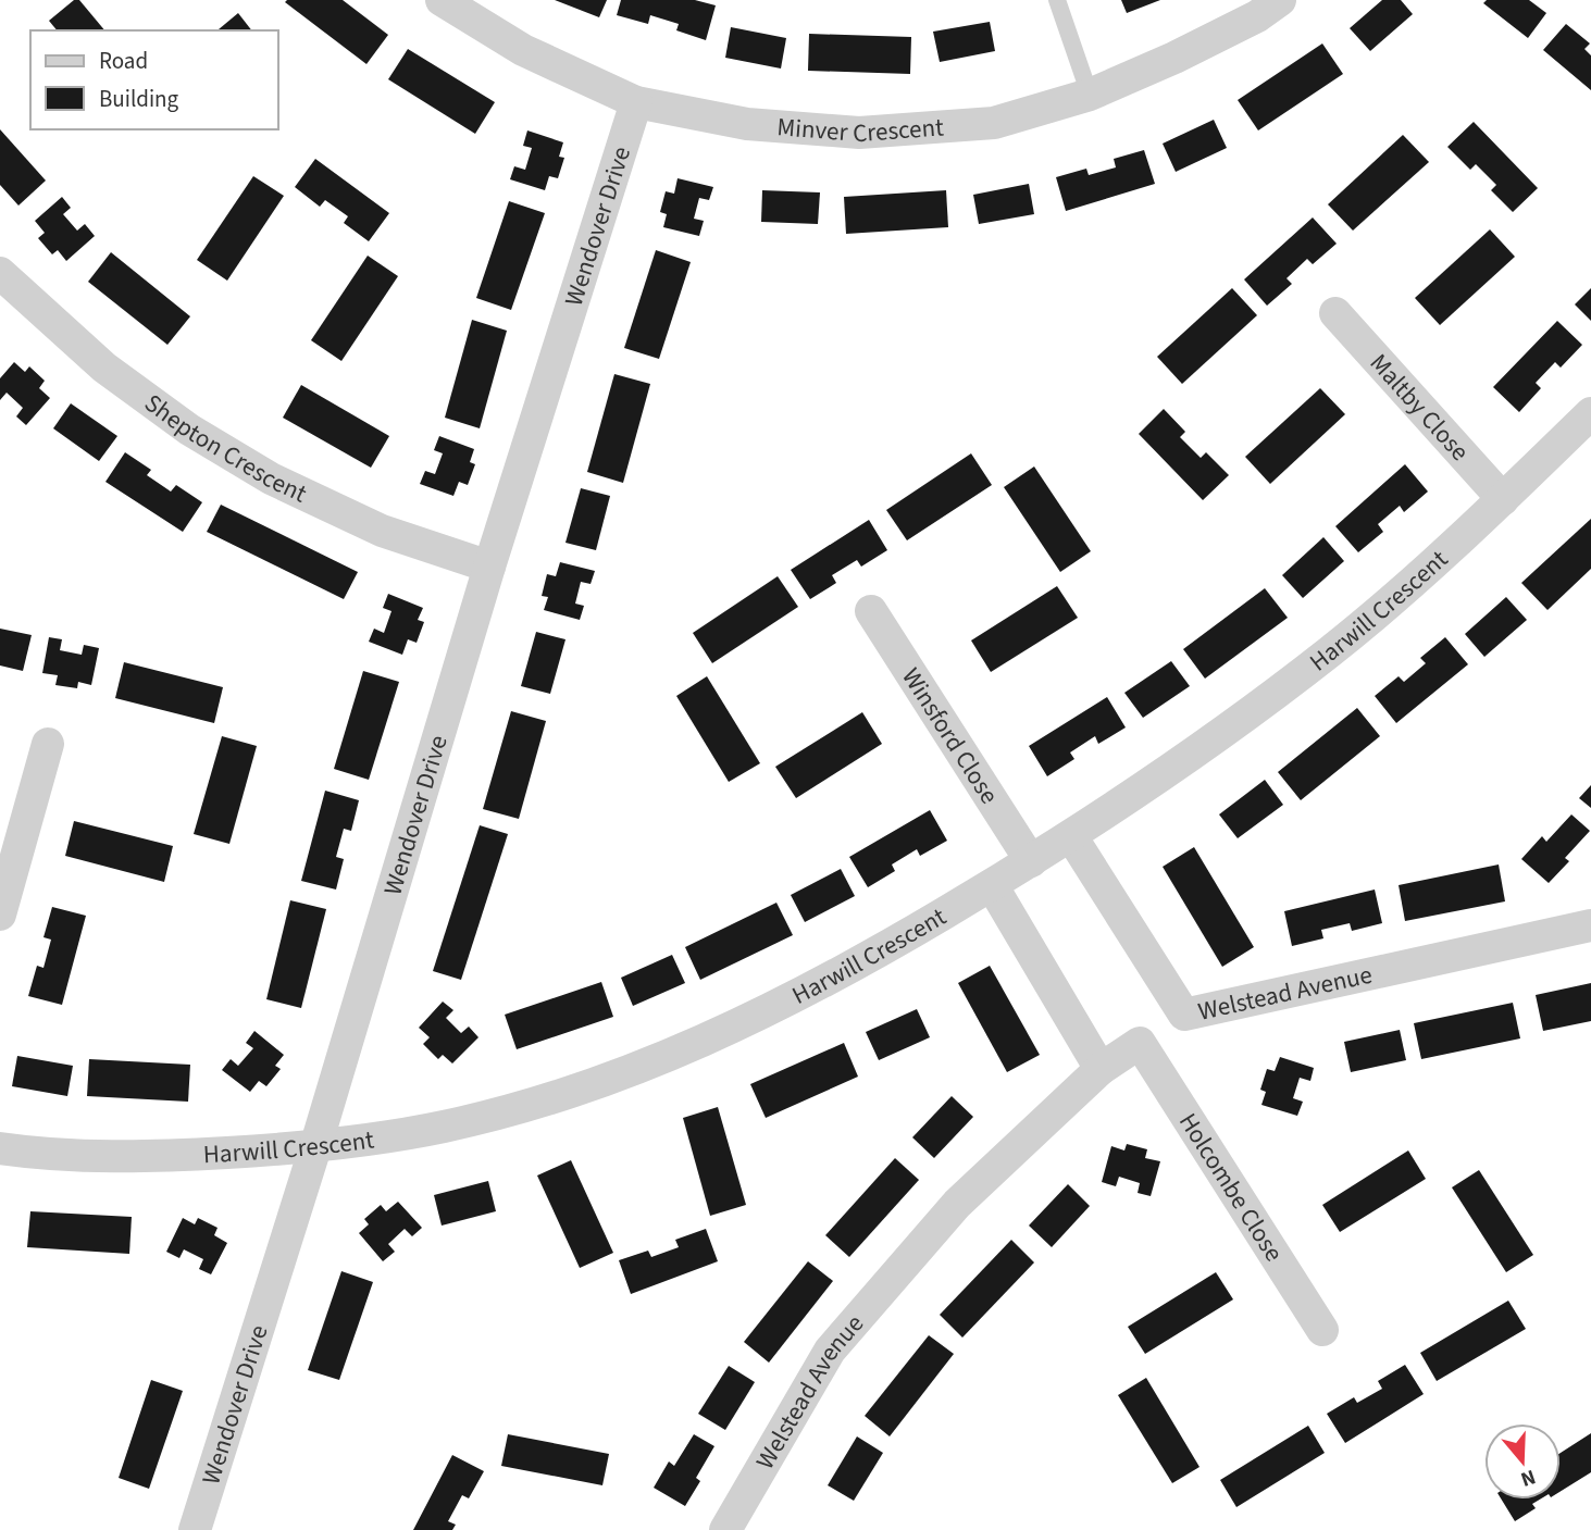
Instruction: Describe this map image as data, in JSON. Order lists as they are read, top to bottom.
{
  "streets": {
    "street": [
      "Minver Crescent",
      "Wendover Drive",
      "Maltby Close",
      "Shepton Crescent",
      "Harwill Crescent",
      "Winsford Close",
      "Welstead Avenue",
      "Holcombe Close"
    ]
  },
  "crossings": [
    ["Minver Crescent", "Wendover Drive"],
    ["Wendover Drive", "Shepton Crescent"],
    ["Wendover Drive", "Harwill Crescent"],
    ["Maltby Close", "Harwill Crescent"],
    ["Harwill Crescent", "Winsford Close"],
    ["Harwill Crescent", "Welstead Avenue"],
    ["Welstead Avenue", "Holcombe Close"]
  ],
  "legend": ["Road", "Building"],
  "north": "bottom"
}
